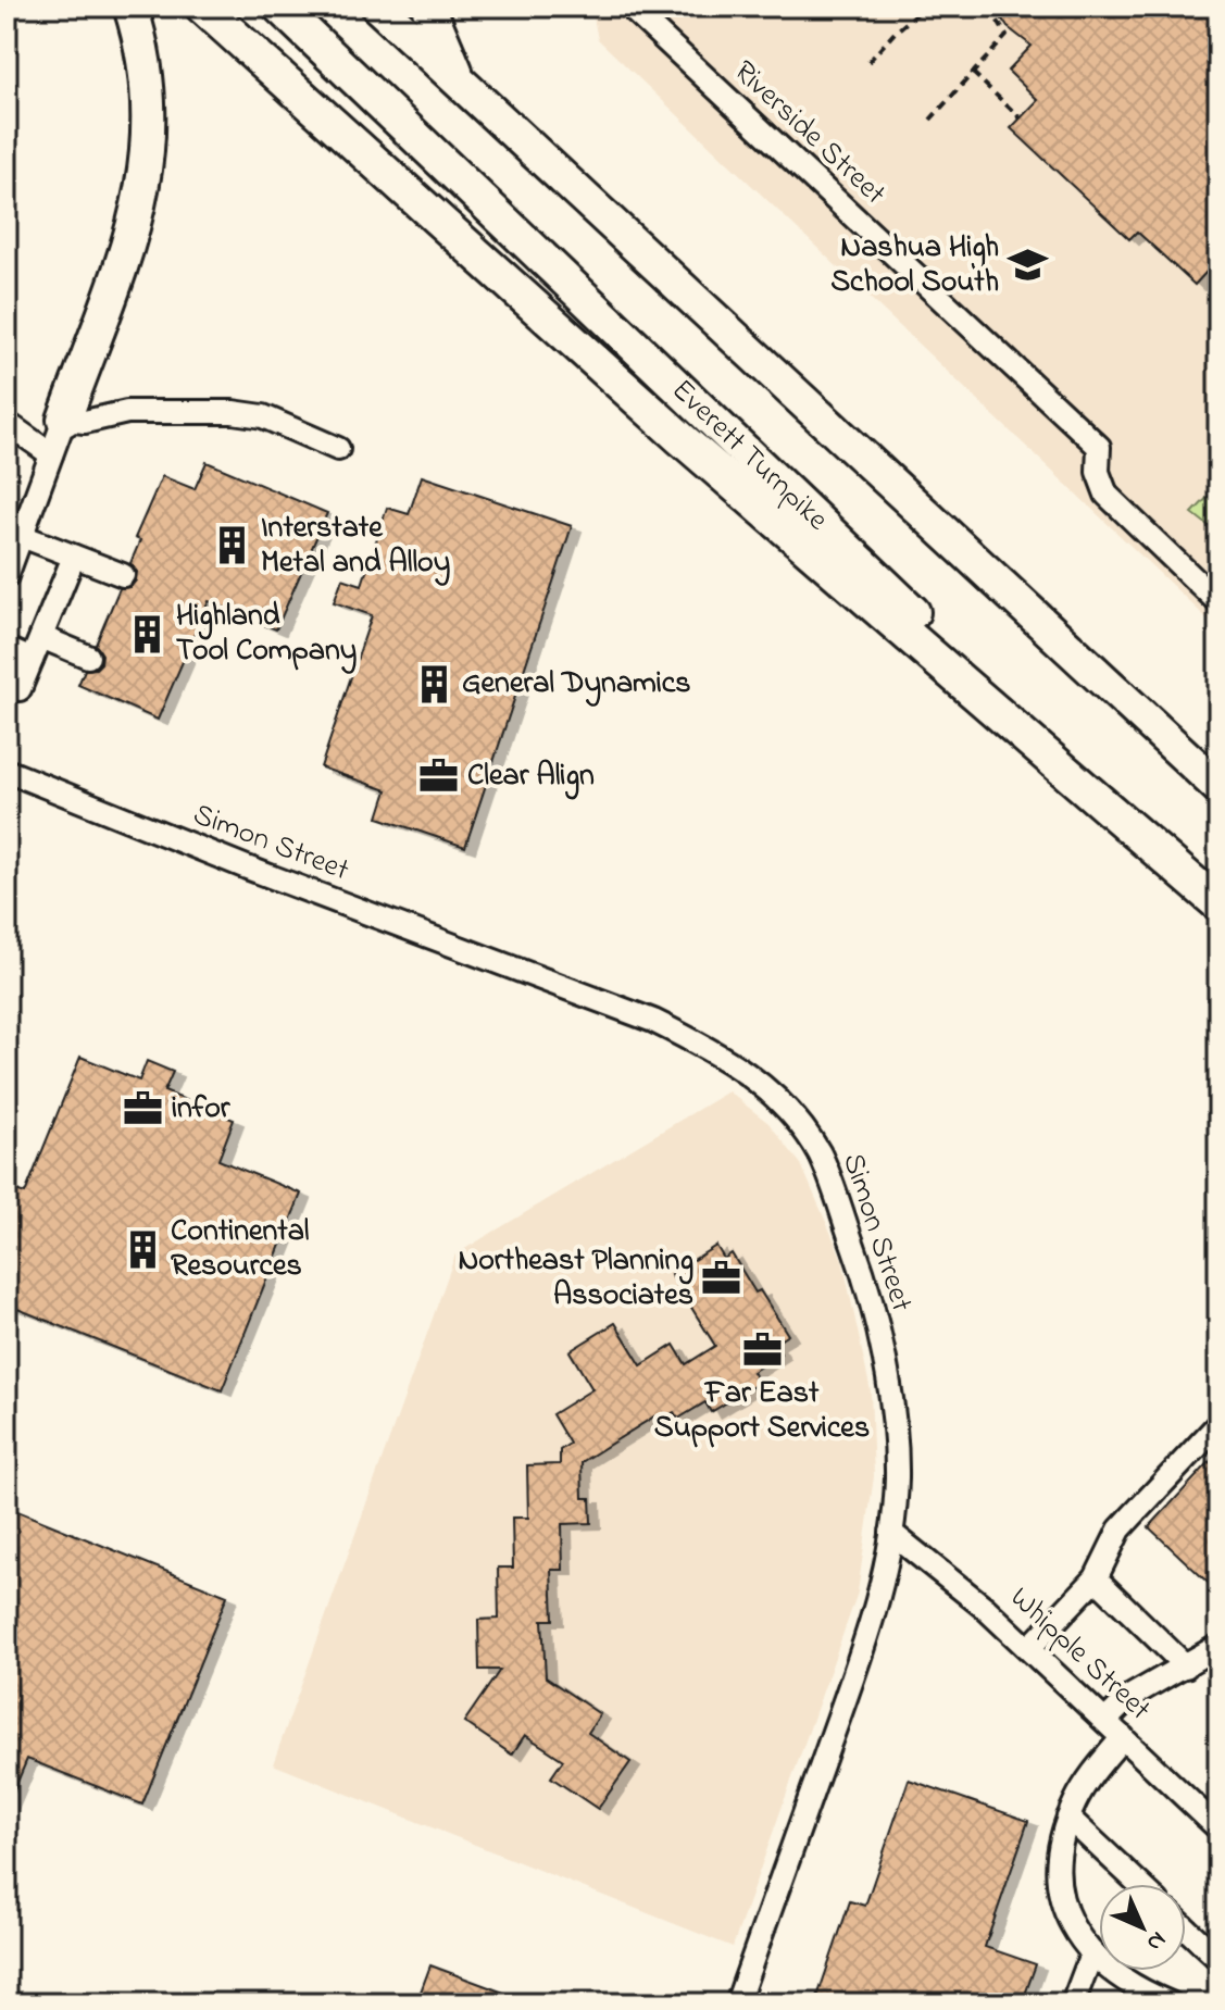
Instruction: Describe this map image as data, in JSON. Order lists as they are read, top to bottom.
{
  "streets": {
    "highway": ["Everett Turnpike"],
    "street": ["Riverside Street", "Simon Street", "Whipple Street"]
  },
  "crossings": [
    ["Simon Street", "Whipple Street"]
  ],
  "places": {
    "school or university": ["Nashua High School South"],
    "building": [
      "Interstate Metal and Alloy",
      "Highland Tool Company",
      "General Dynamics",
      "Continental Resources"
    ],
    "office": [
      "Clear Align",
      "infor",
      "Northeast Planning Associates",
      "Far East Support Services"
    ]
  },
  "north": "bottom right"
}
